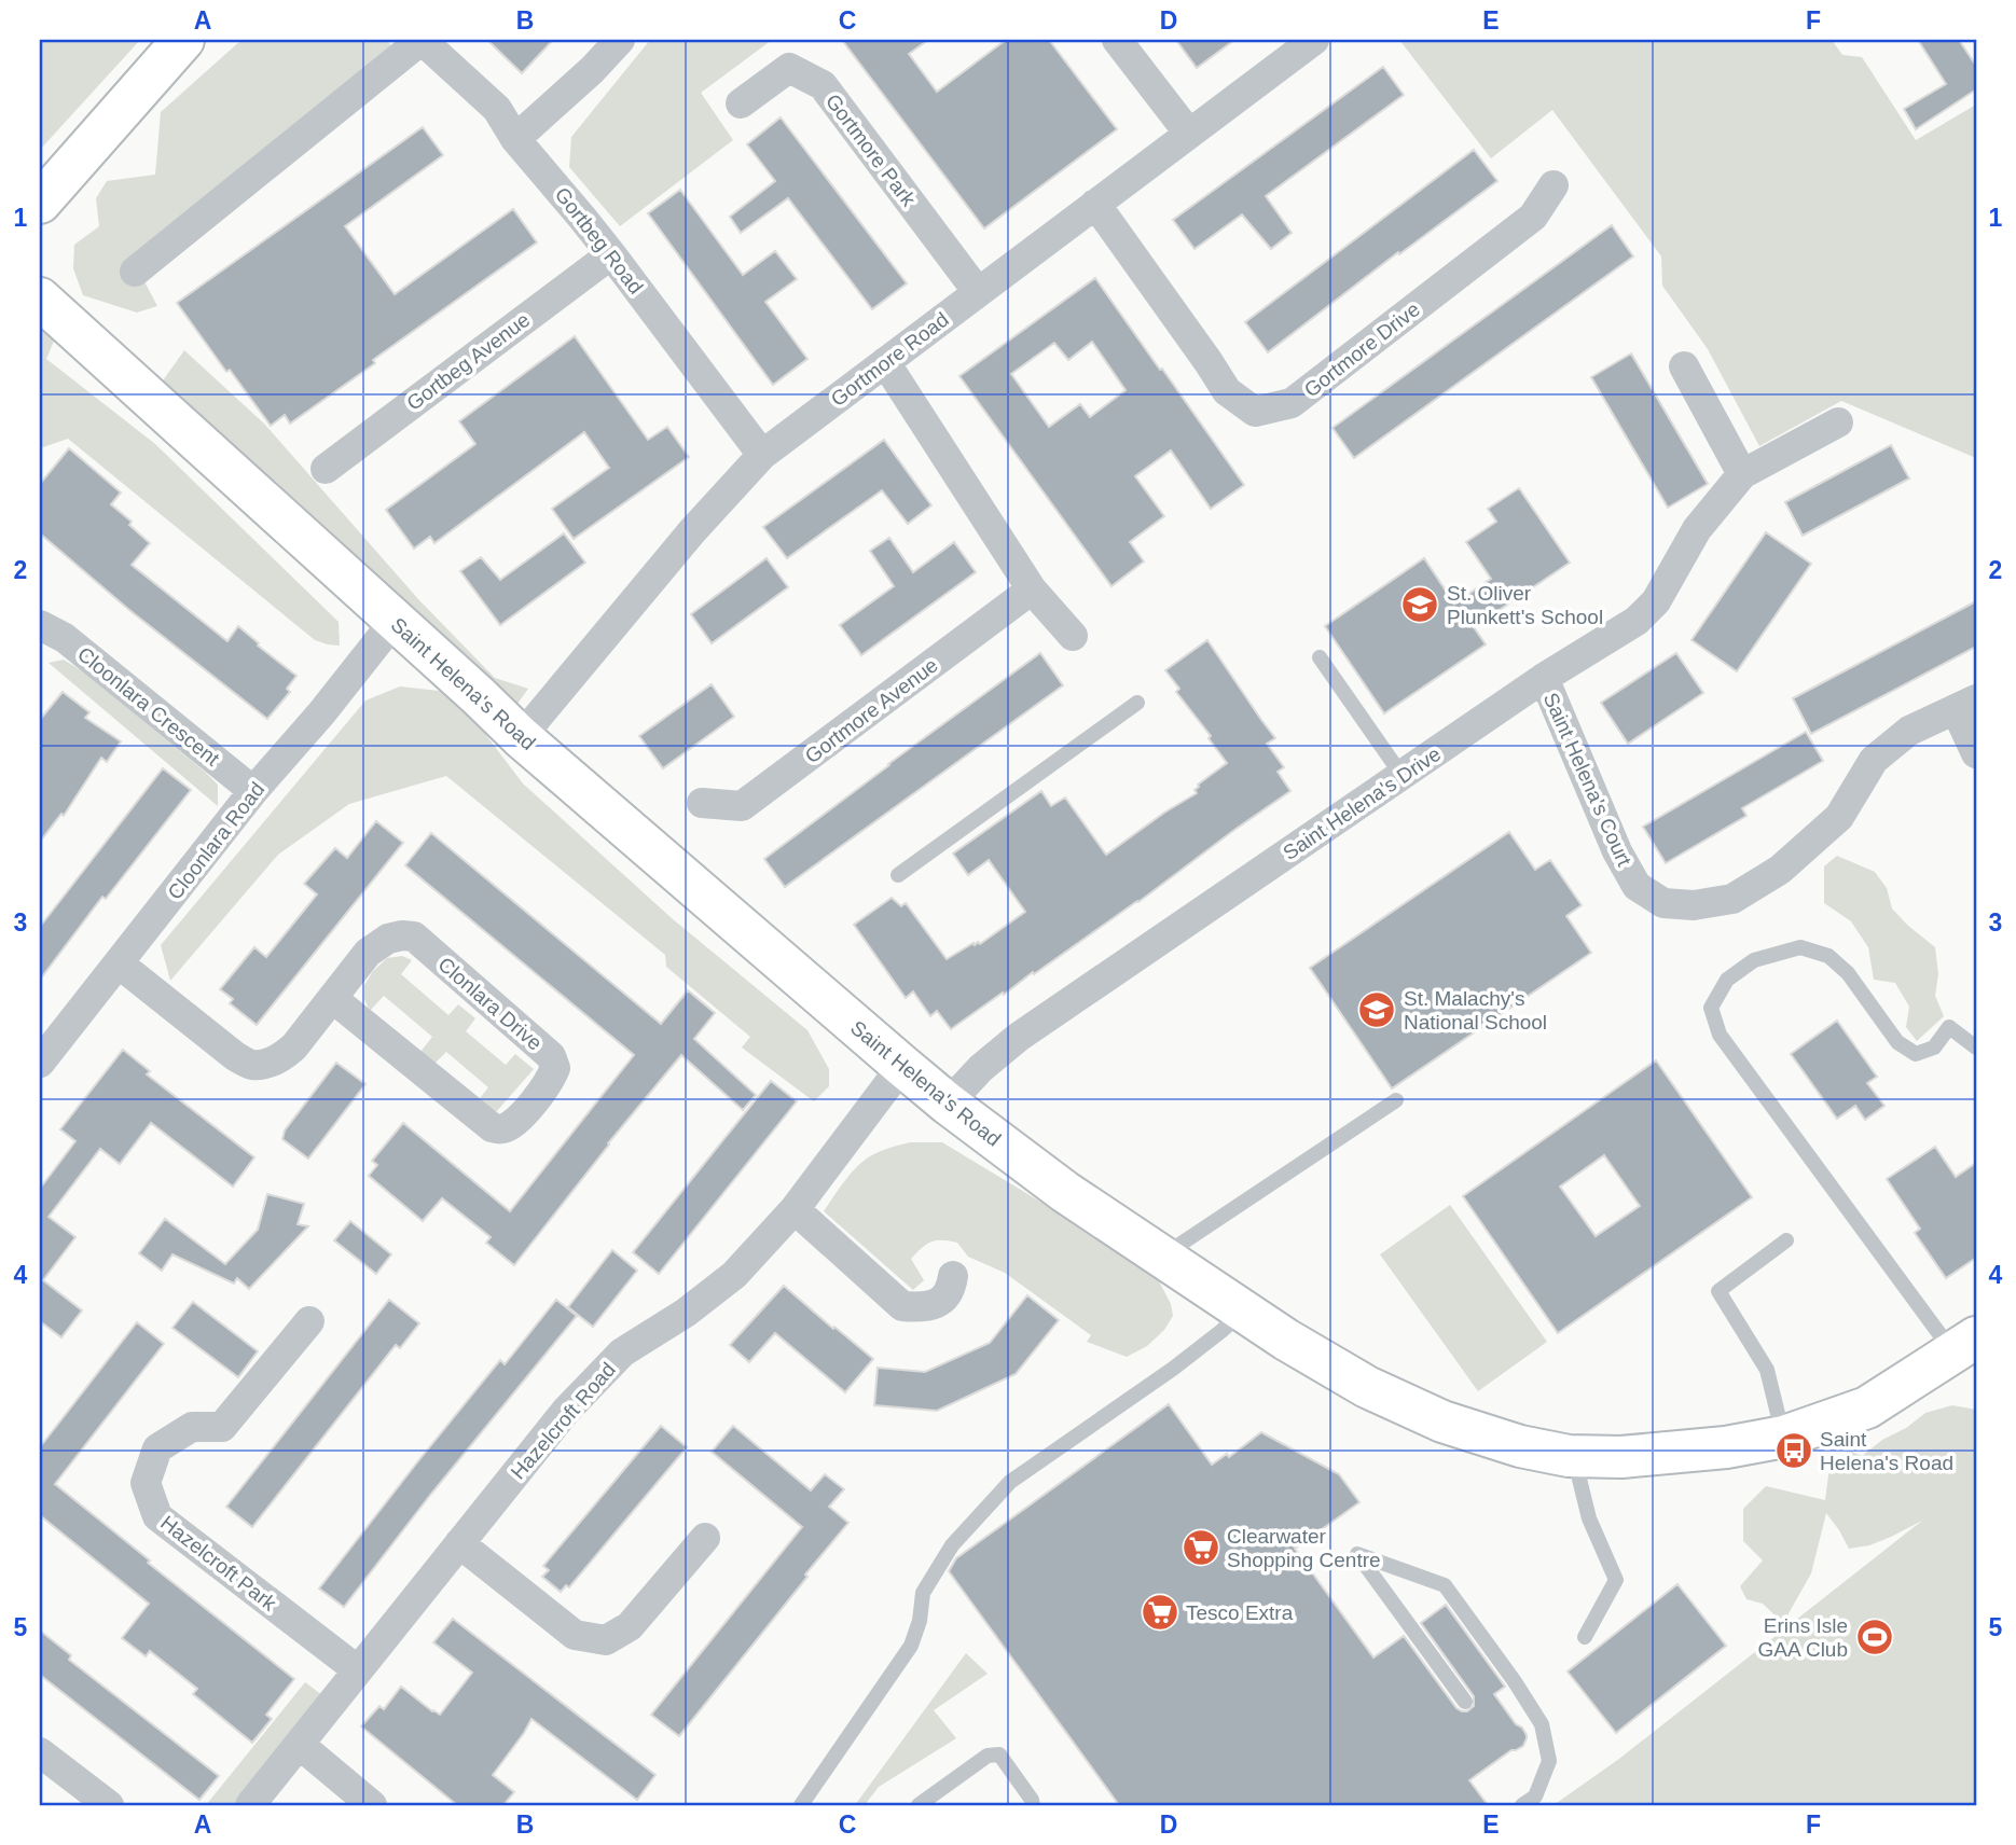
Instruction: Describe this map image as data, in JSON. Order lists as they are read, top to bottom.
{
  "streets": {
    "street": [
      "Gortmore Park",
      "Gortbeg Road",
      "Gortmore Drive",
      "Gortmore Road",
      "Gortbeg Avenue",
      "Saint Helena's Road",
      "Cloonlara Crescent",
      "Gortmore Avenue",
      "Saint Helena's Court",
      "Saint Helena's Drive",
      "Cloonlara Road",
      "Clonlara Drive",
      "Hazelcroft Road",
      "Hazelcroft Park"
    ]
  },
  "crossings": [
    ["Gortmore Park", "Gortmore Road"],
    ["Gortbeg Road", "Gortmore Road"],
    ["Gortbeg Road", "Gortbeg Avenue"],
    ["Gortmore Drive", "Gortmore Road"],
    ["Gortmore Road", "Saint Helena's Road"],
    ["Saint Helena's Road", "Saint Helena's Drive"],
    ["Saint Helena's Road", "Cloonlara Road"],
    ["Saint Helena's Road", "Hazelcroft Road"],
    ["Cloonlara Crescent", "Cloonlara Road"],
    ["Saint Helena's Court", "Saint Helena's Drive"],
    ["Cloonlara Road", "Clonlara Drive"],
    ["Hazelcroft Road", "Hazelcroft Park"]
  ],
  "places": {
    "school or university": ["St. Oliver Plunkett's School", "St. Malachy's National School"],
    "bus stop": ["Saint Helena's Road"],
    "supermarket": ["Clearwater Shopping Centre", "Tesco Extra"],
    "sports": ["Erins Isle GAA Club"]
  },
  "grid": {
    "columns": [
      "A",
      "B",
      "C",
      "D",
      "E",
      "F"
    ],
    "rows": [
      "1",
      "2",
      "3",
      "4",
      "5"
    ]
  }
}
